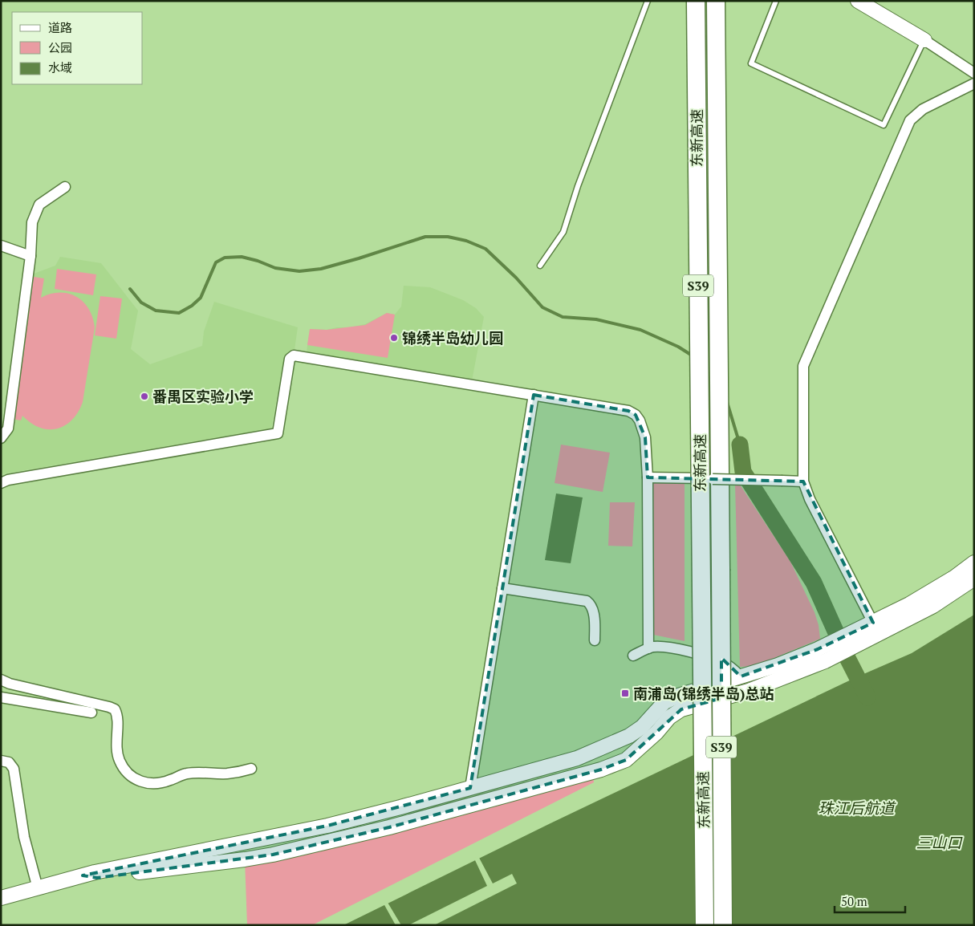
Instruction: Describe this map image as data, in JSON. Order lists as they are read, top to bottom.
{
  "streets": {
    "highway": ["东新高速", "S39"]
  },
  "water": ["珠江后航道", "三山口"],
  "places": {
    "other": ["锦绣半岛幼儿园", "番禺区实验小学"],
    "transit": ["南浦岛(锦绣半岛)总站"]
  },
  "legend": ["道路", "公园", "水域"],
  "scale_bar": "50 m"
}
